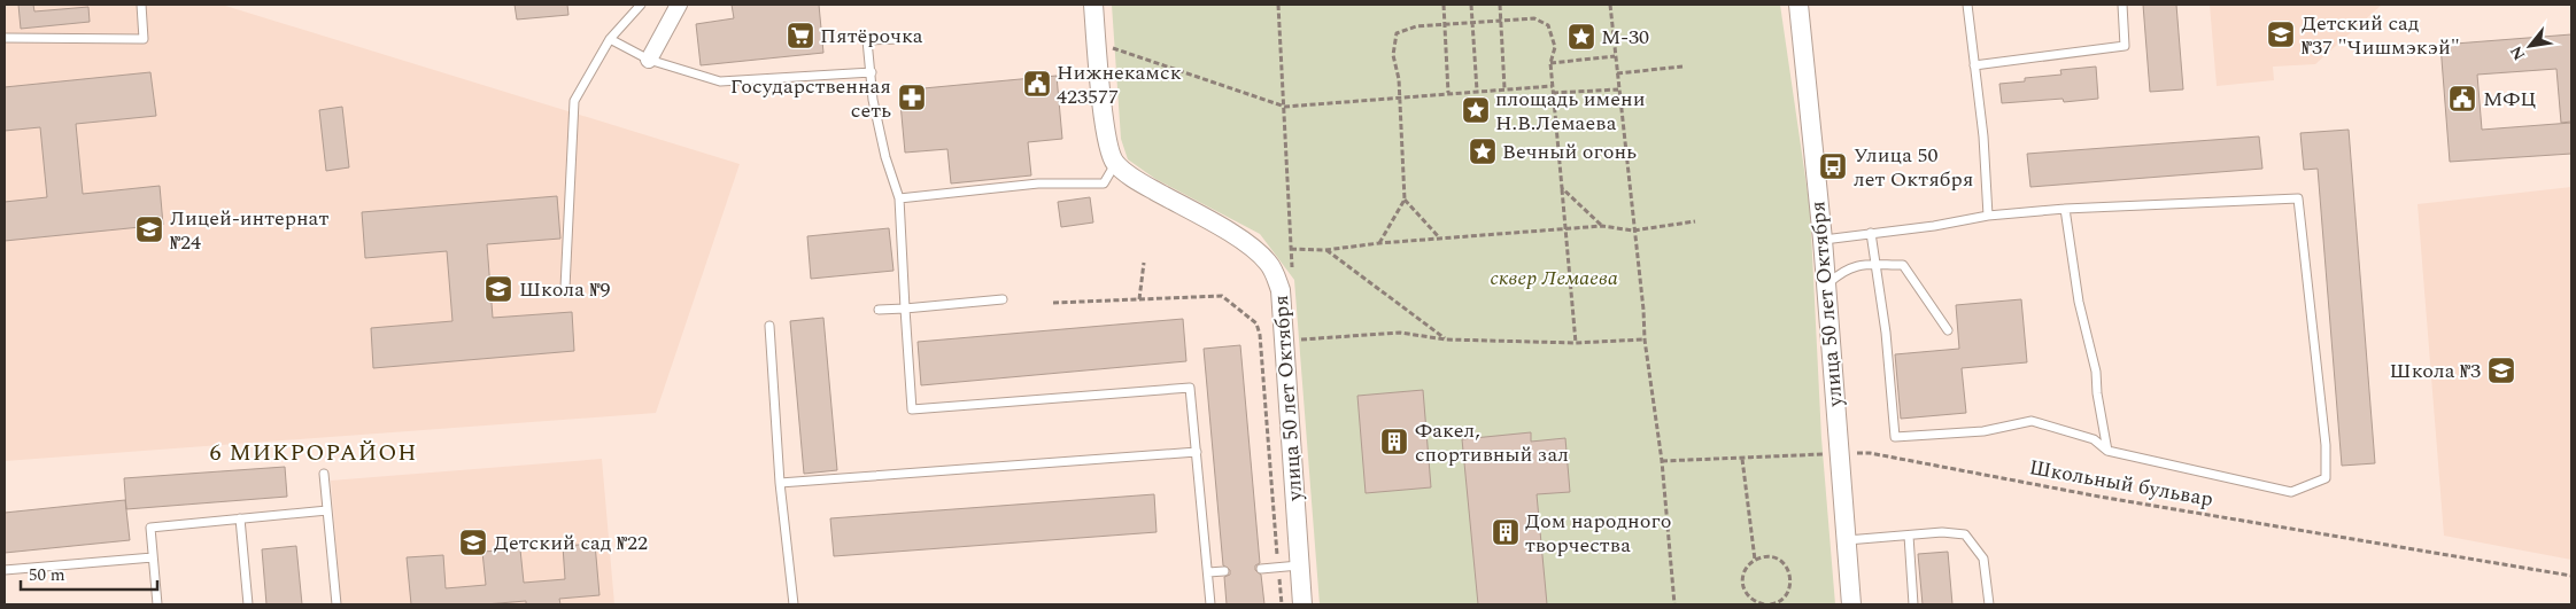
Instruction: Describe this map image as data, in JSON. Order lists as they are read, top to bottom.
{
  "streets": {
    "street": ["улица 50 лет Октября"],
    "path": ["Школьный бульвар"]
  },
  "crossings": [
    ["улица 50 лет Октября", "Школьный бульвар"]
  ],
  "districts": ["6 МИКРОРАЙОН"],
  "parks": ["сквер Лемаева"],
  "places": {
    "school or university": [
      "Детский сад №37 \"Чишмэкэй\"",
      "Лицей-интернат №24",
      "Школа №9",
      "Школа №3",
      "Детский сад №22"
    ],
    "supermarket": ["Пятёрочка"],
    "place": ["М-30", "площадь имени Н.В.Лемаева", "Вечный огонь"],
    "public building": ["Нижнекамск 423577", "МФЦ"],
    "pharmacy": ["Государственная сеть"],
    "bus stop": ["Улица 50 лет Октября"],
    "building": ["Факел, спортивный зал", "Дом народного творчества"]
  },
  "scale_bar": "50 m",
  "north": "bottom left"
}
